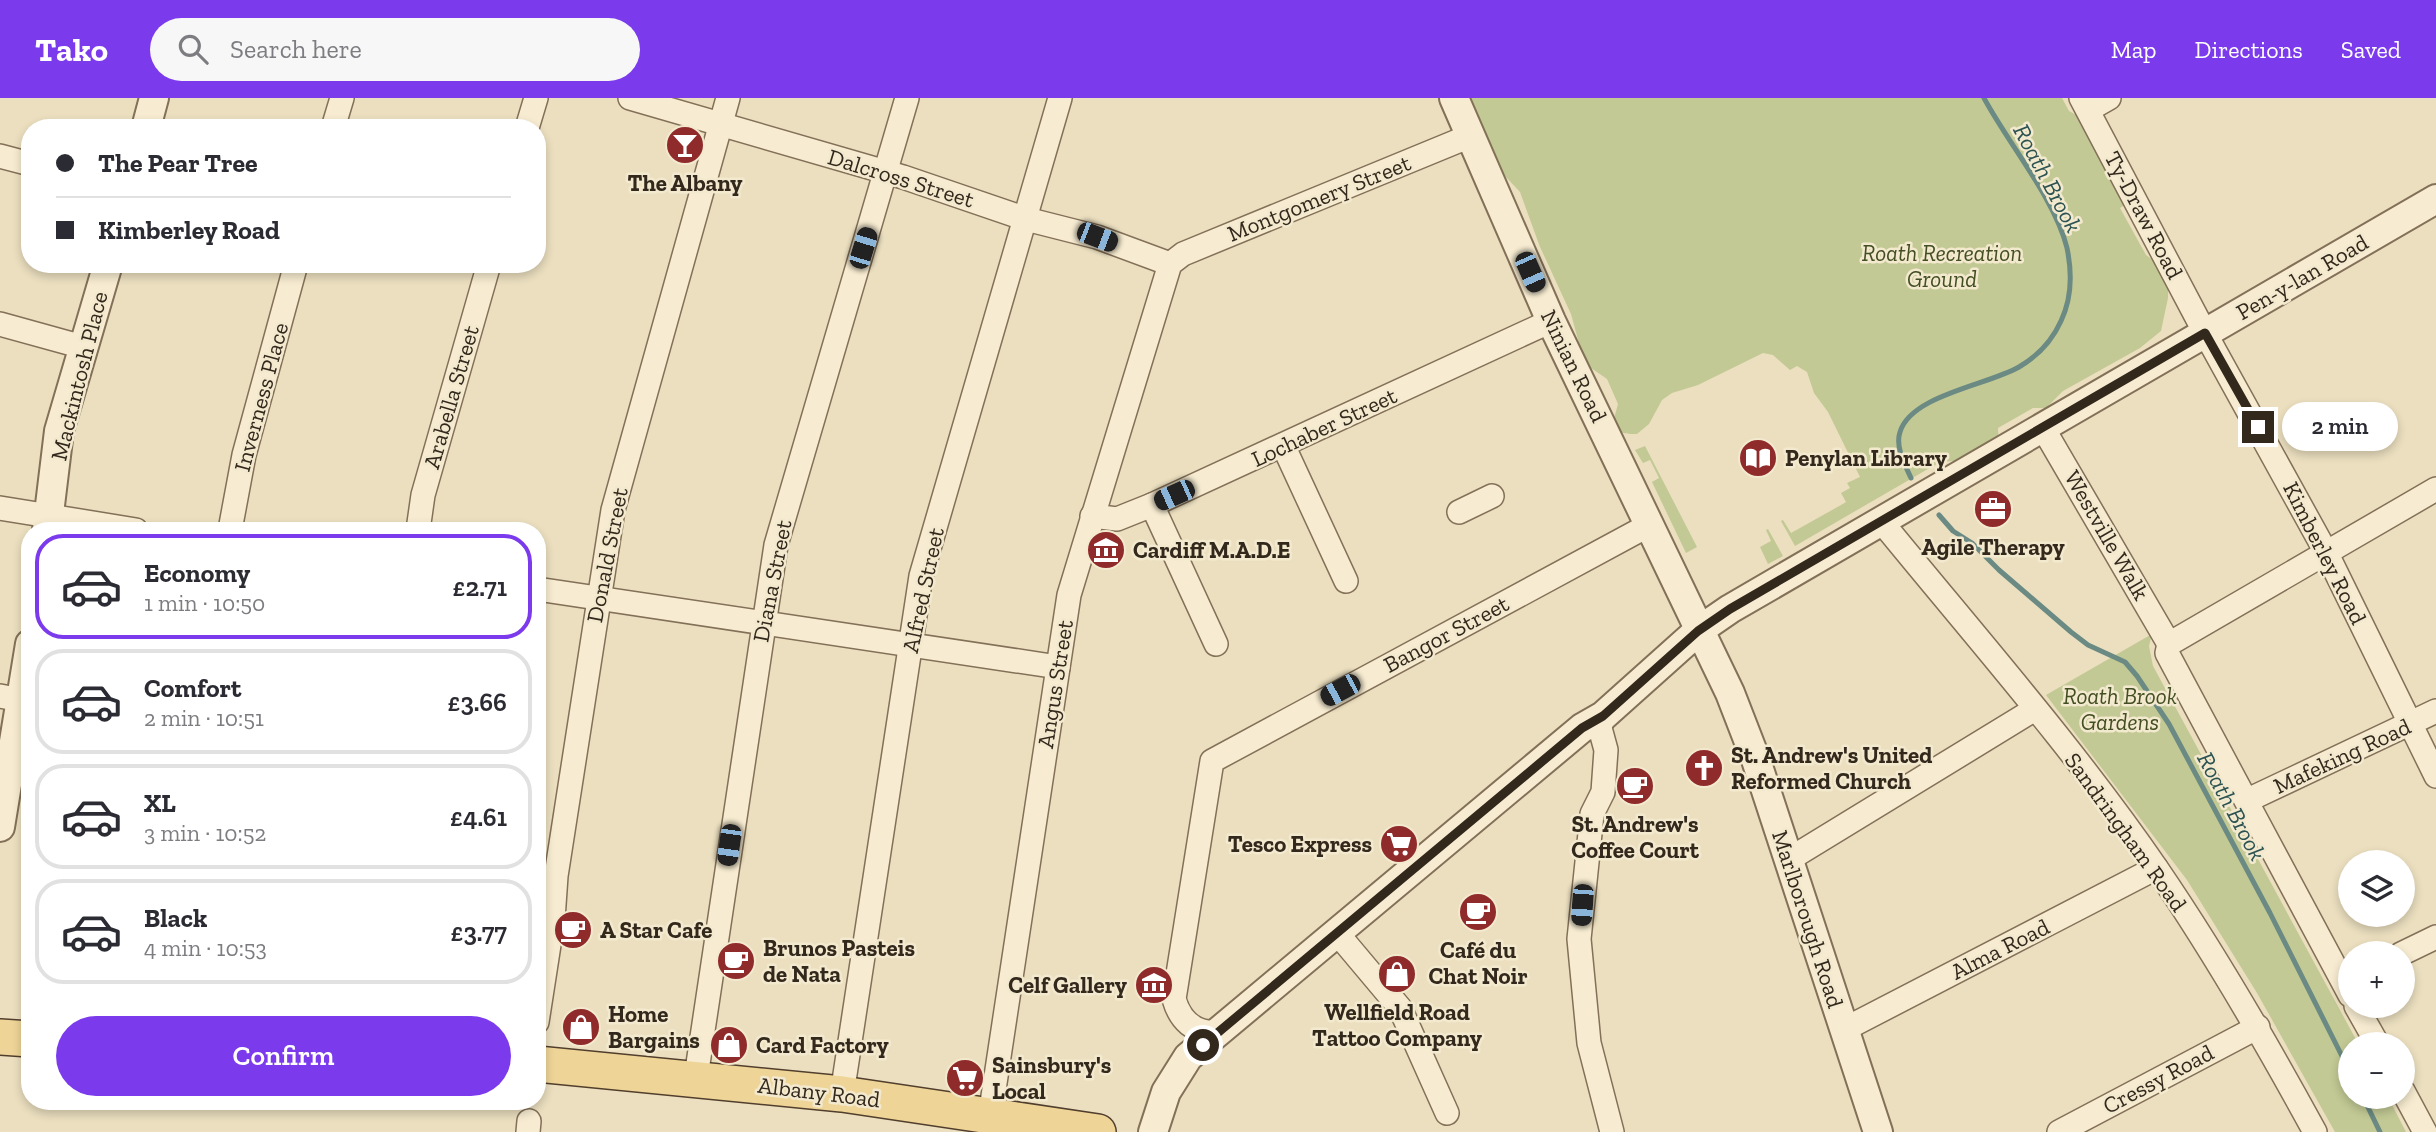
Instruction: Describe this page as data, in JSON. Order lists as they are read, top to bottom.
{
  "streets": {
    "main road": ["Albany Road"],
    "street": [
      "Dalcross Street",
      "Montgomery Street",
      "Ty-Draw Road",
      "Pen-y-lan Road",
      "Ninian Road",
      "Mackintosh Place",
      "Inverness Place",
      "Arabella Street",
      "Lochaber Street",
      "Westville Walk",
      "Kimberley Road",
      "Donald Street",
      "Diana Street",
      "Alfred Street",
      "Bangor Street",
      "Angus Street",
      "Mafeking Road",
      "Sandringham Road",
      "Marlborough Road",
      "Alma Road",
      "Cressy Road"
    ]
  },
  "crossings": [
    ["Dalcross Street", "Montgomery Street"],
    ["Dalcross Street", "Donald Street"],
    ["Dalcross Street", "Diana Street"],
    ["Dalcross Street", "Alfred Street"],
    ["Dalcross Street", "Angus Street"],
    ["Montgomery Street", "Ninian Road"],
    ["Montgomery Street", "Angus Street"],
    ["Ty-Draw Road", "Pen-y-lan Road"],
    ["Ty-Draw Road", "Kimberley Road"],
    ["Pen-y-lan Road", "Ninian Road"],
    ["Pen-y-lan Road", "Westville Walk"],
    ["Pen-y-lan Road", "Kimberley Road"],
    ["Pen-y-lan Road", "Bangor Street"],
    ["Pen-y-lan Road", "Sandringham Road"],
    ["Pen-y-lan Road", "Marlborough Road"],
    ["Ninian Road", "Lochaber Street"],
    ["Ninian Road", "Bangor Street"],
    ["Ninian Road", "Marlborough Road"],
    ["Lochaber Street", "Angus Street"],
    ["Westville Walk", "Mafeking Road"],
    ["Kimberley Road", "Mafeking Road"],
    ["Diana Street", "Albany Road"],
    ["Alfred Street", "Albany Road"],
    ["Angus Street", "Albany Road"],
    ["Sandringham Road", "Alma Road"],
    ["Sandringham Road", "Cressy Road"],
    ["Marlborough Road", "Alma Road"]
  ],
  "water": ["Roath Brook"],
  "parks": ["Roath Recreation Ground", "Roath Brook Gardens"],
  "places": {
    "bar": ["The Albany"],
    "library": ["Penylan Library"],
    "office": ["Agile Therapy"],
    "museum": ["Cardiff M.A.D.E", "Celf Gallery"],
    "church": ["St. Andrew's United Reformed Church"],
    "cafe": [
      "St. Andrew's Coffee Court",
      "Café du Chat Noir",
      "A Star Cafe",
      "Brunos Pasteis de Nata"
    ],
    "supermarket": ["Tesco Express", "Sainsbury's Local"],
    "shop": ["Wellfield Road Tattoo Company", "Home Bargains", "Card Factory"]
  },
  "page": {
    "header": "Tako",
    "search": "Search here",
    "nav": ["Map", "Directions", "Saved"],
    "banner": ["The Pear Tree", "Kimberley Road"],
    "bubble": "2 min",
    "list": [
      {
        "name": "Economy",
        "note": "1 min · 10:50",
        "value": "£2.71"
      },
      {
        "name": "Comfort",
        "note": "2 min · 10:51",
        "value": "£3.66"
      },
      {
        "name": "XL",
        "note": "3 min · 10:52",
        "value": "£4.61"
      },
      {
        "name": "Black",
        "note": "4 min · 10:53",
        "value": "£3.77"
      }
    ],
    "map_buttons": ["+", "−"],
    "buttons": "Confirm"
  }
}
